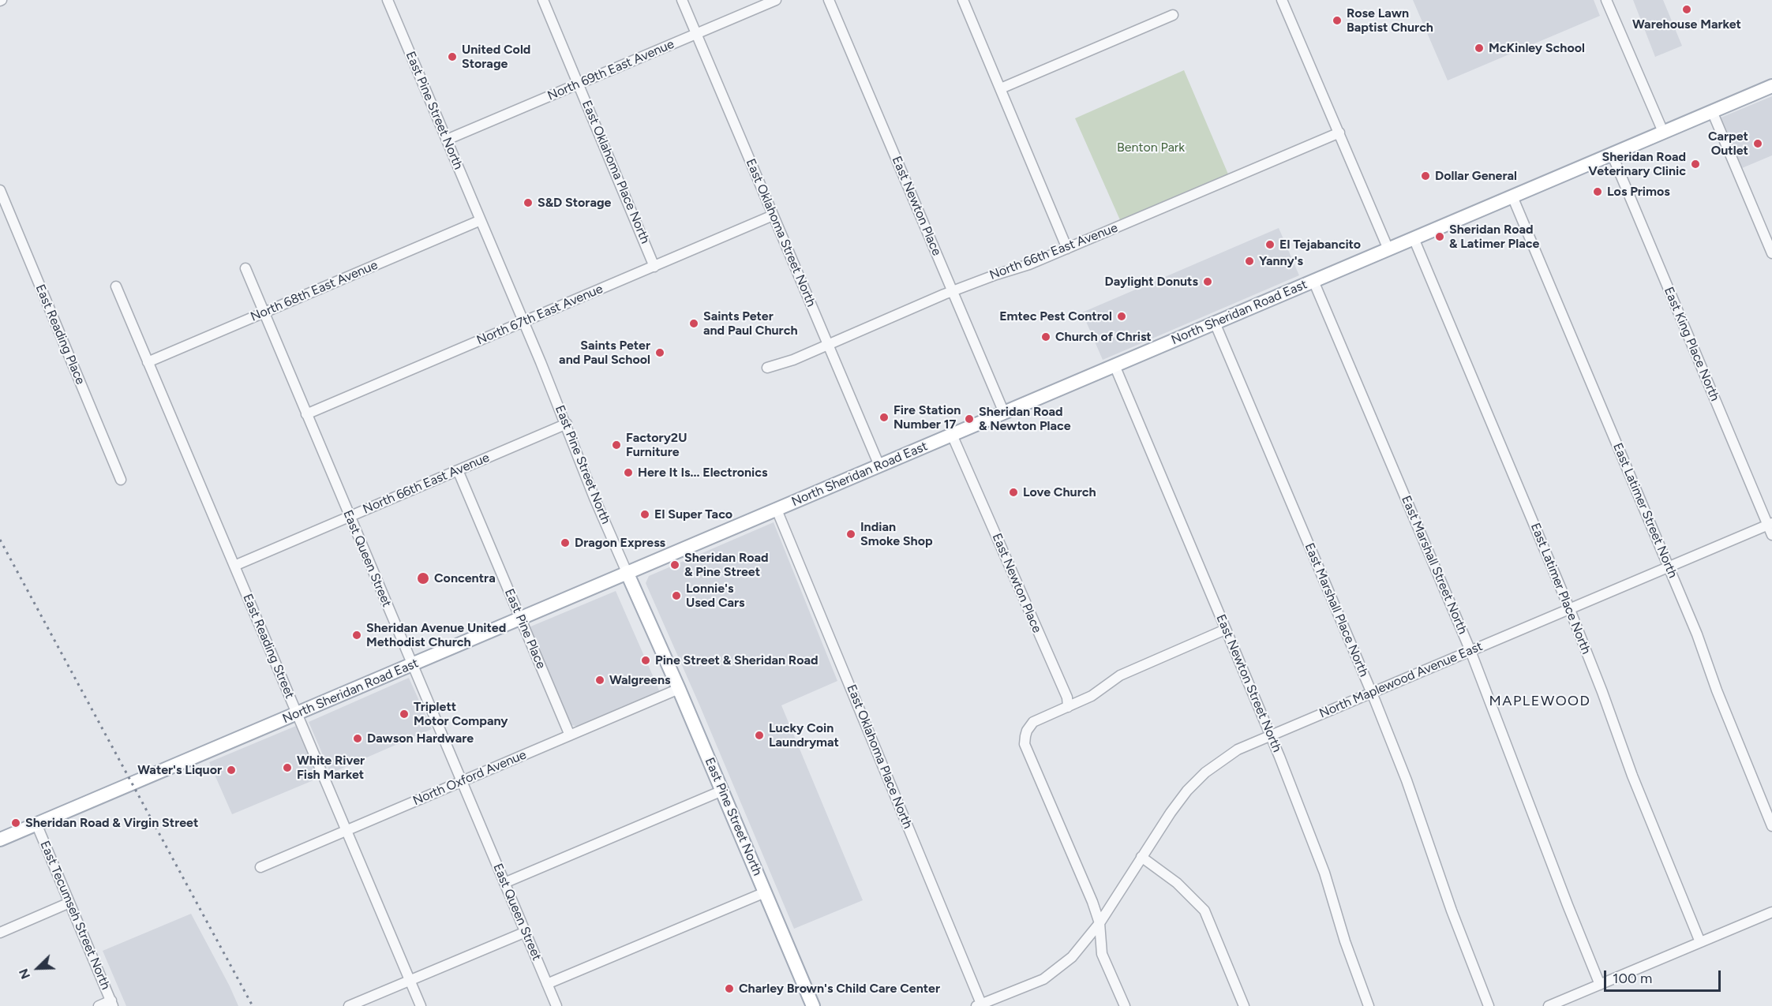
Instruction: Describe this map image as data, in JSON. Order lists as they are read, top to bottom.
{
  "streets": {
    "main road": ["East Pine Street North", "North Sheridan Road East"],
    "street": [
      "North 69th East Avenue",
      "East Oklahoma Place North",
      "East Newton Place",
      "East Oklahoma Street North",
      "North 66th East Avenue",
      "North 68th East Avenue",
      "North 67th East Avenue",
      "East Reading Place",
      "East King Place North",
      "East Latimer Street North",
      "East Queen Street",
      "East Marshall Street North",
      "East Latimer Place North",
      "East Marshall Place North",
      "East Pine Place",
      "East Reading Street",
      "North Maplewood Avenue East",
      "East Newton Street North",
      "North Oxford Avenue",
      "East Tecumseh Street North"
    ]
  },
  "crossings": [
    ["North 69th East Avenue", "East Pine Street North"],
    ["North 69th East Avenue", "East Oklahoma Place North"],
    ["North 69th East Avenue", "East Oklahoma Street North"],
    ["East Pine Street North", "North 66th East Avenue"],
    ["East Pine Street North", "North 68th East Avenue"],
    ["East Pine Street North", "North Sheridan Road East"],
    ["East Pine Street North", "North 67th East Avenue"],
    ["East Pine Street North", "North Oxford Avenue"],
    ["East Oklahoma Place North", "North Sheridan Road East"],
    ["East Oklahoma Place North", "North 67th East Avenue"],
    ["East Oklahoma Place North", "North Maplewood Avenue East"],
    ["East Newton Place", "North 66th East Avenue"],
    ["East Newton Place", "North Sheridan Road East"],
    ["East Oklahoma Street North", "North 66th East Avenue"],
    ["East Oklahoma Street North", "North Sheridan Road East"],
    ["East Oklahoma Street North", "North 67th East Avenue"],
    ["North 66th East Avenue", "East Queen Street"],
    ["North 66th East Avenue", "East Pine Place"],
    ["North 66th East Avenue", "East Reading Street"],
    ["North 68th East Avenue", "East Queen Street"],
    ["North 68th East Avenue", "East Reading Street"],
    ["North Sheridan Road East", "East King Place North"],
    ["North Sheridan Road East", "East Latimer Street North"],
    ["North Sheridan Road East", "East Queen Street"],
    ["North Sheridan Road East", "East Marshall Street North"],
    ["North Sheridan Road East", "East Latimer Place North"],
    ["North Sheridan Road East", "East Marshall Place North"],
    ["North Sheridan Road East", "East Pine Place"],
    ["North Sheridan Road East", "East Reading Street"],
    ["North Sheridan Road East", "East Newton Street North"],
    ["North Sheridan Road East", "East Tecumseh Street North"],
    ["North 67th East Avenue", "East Queen Street"],
    ["East King Place North", "North Maplewood Avenue East"],
    ["East Latimer Street North", "North Maplewood Avenue East"],
    ["East Queen Street", "North Oxford Avenue"],
    ["East Marshall Street North", "North Maplewood Avenue East"],
    ["East Latimer Place North", "North Maplewood Avenue East"],
    ["East Marshall Place North", "North Maplewood Avenue East"],
    ["East Pine Place", "North Oxford Avenue"],
    ["East Reading Street", "North Oxford Avenue"],
    ["North Maplewood Avenue East", "East Newton Street North"]
  ],
  "districts": ["MAPLEWOOD"],
  "parks": ["Benton Park"],
  "places": [
    "Warehouse Market",
    "Rose Lawn Baptist Church",
    "McKinley School",
    "United Cold Storage",
    "Carpet Outlet",
    "Sheridan Road Veterinary Clinic",
    "Dollar General",
    "Los Primos",
    "S&D Storage",
    "Sheridan Road & Latimer Place",
    "El Tejabancito",
    "Yanny's",
    "Daylight Donuts",
    "Emtec Pest Control",
    "Saints Peter and Paul Church",
    "Church of Christ",
    "Saints Peter and Paul School",
    "Fire Station Number 17",
    "Sheridan Road & Newton Place",
    "Factory2U Furniture",
    "Here It Is... Electronics",
    "Love Church",
    "El Super Taco",
    "Indian Smoke Shop",
    "Dragon Express",
    "Sheridan Road & Pine Street",
    "Concentra",
    "Lonnie's Used Cars",
    "Sheridan Avenue United Methodist Church",
    "Pine Street & Sheridan Road",
    "Walgreens",
    "Triplett Motor Company",
    "Lucky Coin Laundrymat",
    "Dawson Hardware",
    "White River Fish Market",
    "Water's Liquor",
    "Sheridan Road & Virgin Street",
    "Charley Brown's Child Care Center"
  ],
  "scale_bar": "100 m",
  "north": "bottom left"
}
